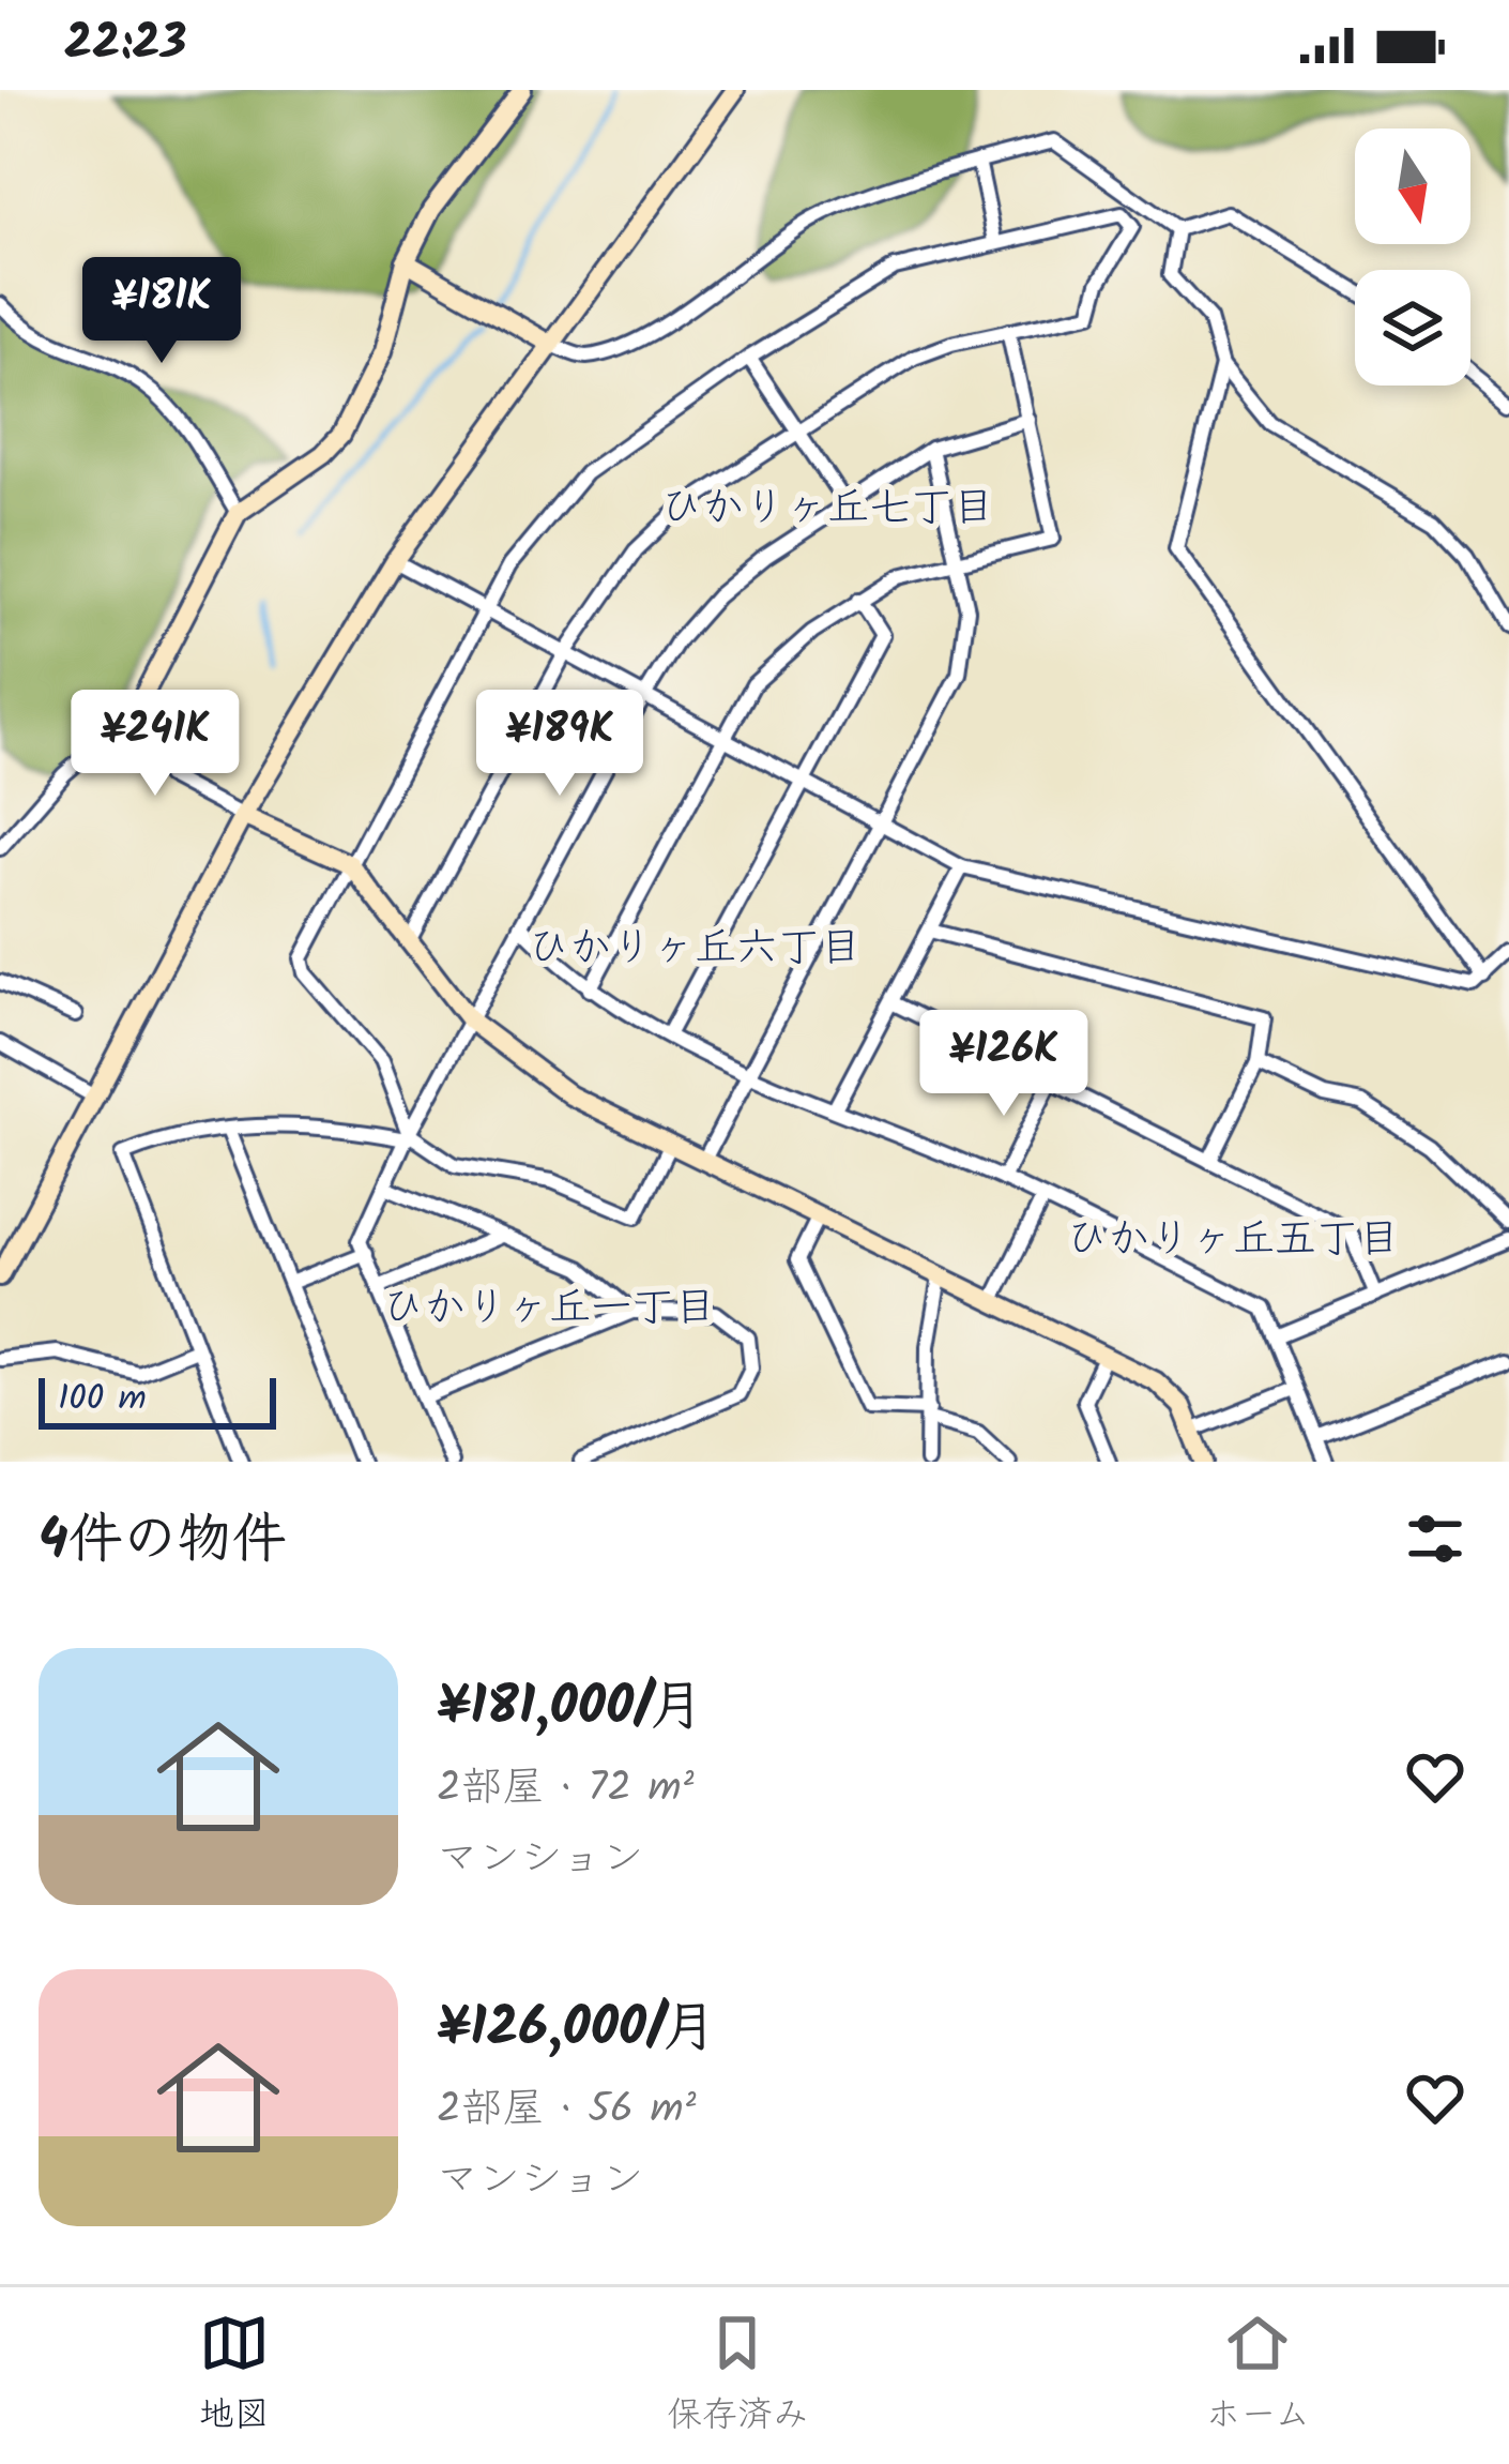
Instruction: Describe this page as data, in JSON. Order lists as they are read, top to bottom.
{
  "districts": [
    "ひかりヶ丘七丁目",
    "ひかりヶ丘六丁目",
    "ひかりヶ丘五丁目",
    "ひかりヶ丘一丁目"
  ],
  "scale_bar": "100 m",
  "north": "bottom",
  "page": {
    "status": "22:23",
    "price": [
      "¥181K",
      "¥241K",
      "¥189K",
      "¥126K"
    ],
    "scale": "100 m",
    "heading": "4件の物件",
    "list": [
      {
        "name": "¥181,000/月",
        "note": "2部屋 · 72 m² · マンション"
      },
      {
        "name": "¥126,000/月",
        "note": "2部屋 · 56 m² · マンション"
      }
    ],
    "tabs": ["地図", "保存済み", "ホーム"]
  }
}
